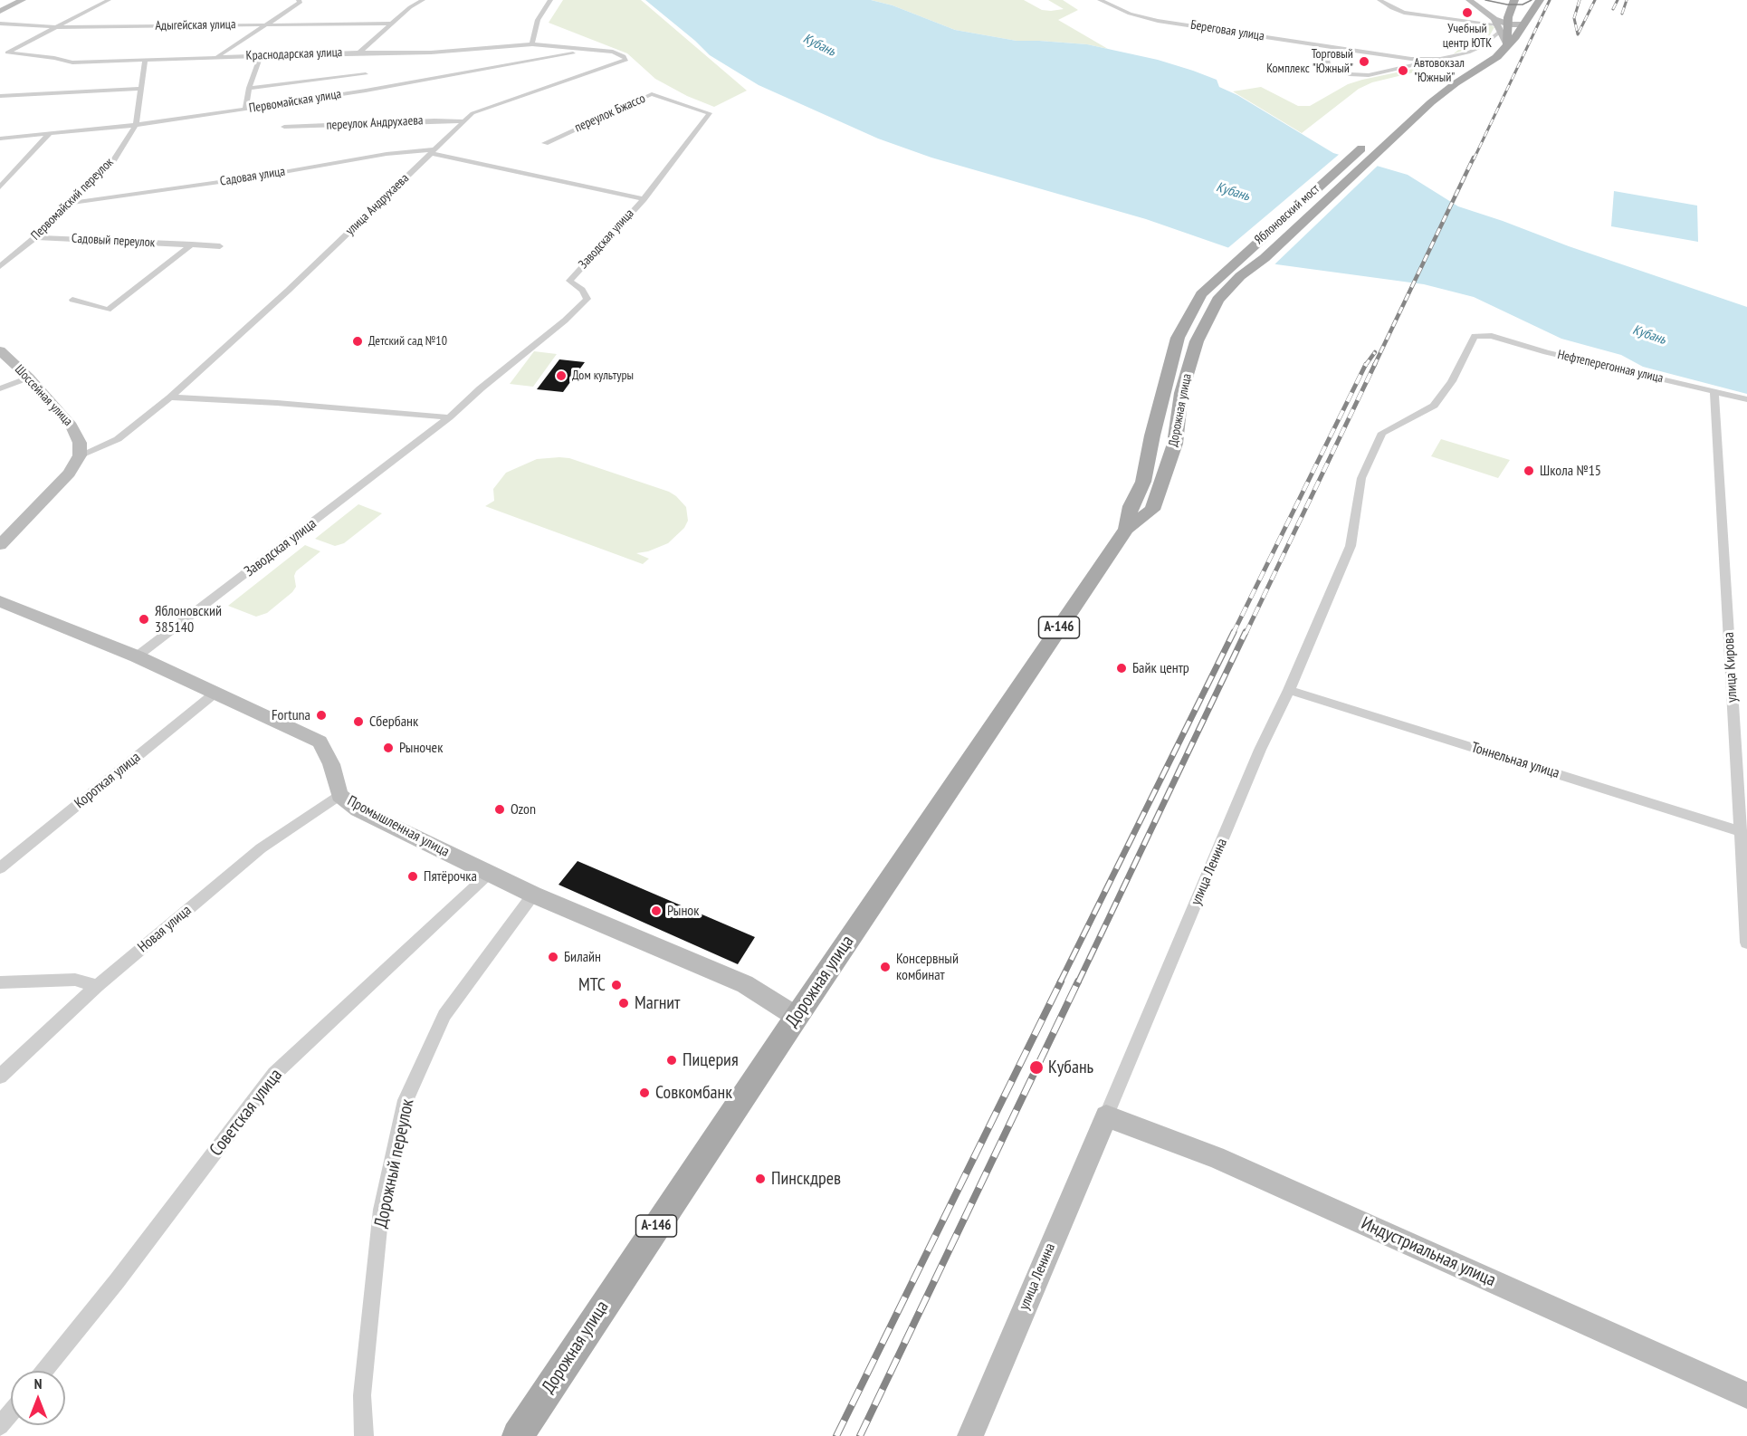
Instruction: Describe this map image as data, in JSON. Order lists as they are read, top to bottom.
{
  "streets": {
    "main road": [
      "Яблоновский мост",
      "Шоссейная улица",
      "Дорожная улица",
      "А-146",
      "Промышленная улица",
      "улица Ленина",
      "Индустриальная улица"
    ],
    "street": [
      "Адыгейская улица",
      "Береговая улица",
      "Краснодарская улица",
      "Первомайская улица",
      "переулок Бжассо",
      "переулок Андрухаева",
      "Садовая улица",
      "Первомайский переулок",
      "улица Андрухаева",
      "Заводская улица",
      "Садовый переулок",
      "Нефтеперегонная улица",
      "улица Кирова",
      "Тоннельная улица",
      "Короткая улица",
      "Новая улица",
      "Советская улица",
      "Дорожный переулок"
    ]
  },
  "crossings": [
    ["Адыгейская улица", "Краснодарская улица"],
    ["Краснодарская улица", "Первомайский переулок"],
    ["Краснодарская улица", "улица Андрухаева"],
    ["Первомайская улица", "Первомайский переулок"],
    ["Первомайская улица", "улица Андрухаева"],
    ["переулок Бжассо", "Заводская улица"],
    ["переулок Андрухаева", "улица Андрухаева"],
    ["Садовая улица", "Первомайский переулок"],
    ["Садовая улица", "улица Андрухаева"],
    ["Садовая улица", "Заводская улица"],
    ["Первомайский переулок", "Садовый переулок"],
    ["улица Андрухаева", "Шоссейная улица"],
    ["Яблоновский мост", "Дорожная улица"],
    ["Заводская улица", "Промышленная улица"],
    ["Нефтеперегонная улица", "улица Кирова"],
    ["Нефтеперегонная улица", "улица Ленина"],
    ["Дорожная улица", "Промышленная улица"],
    ["улица Кирова", "Тоннельная улица"],
    ["Тоннельная улица", "улица Ленина"],
    ["Короткая улица", "Промышленная улица"],
    ["Промышленная улица", "Новая улица"],
    ["Промышленная улица", "Советская улица"],
    ["Промышленная улица", "Дорожный переулок"],
    ["улица Ленина", "Индустриальная улица"]
  ],
  "water": ["Кубань"],
  "places": [
    "Учебный центр ЮТК",
    "Торговый Комплекс \"Южный\"",
    "Автовокзал \"Южный\"",
    "Детский сад №10",
    "Дом культуры",
    "Школа №15",
    "Яблоновский 385140",
    "Байк центр",
    "Fortuna",
    "Сбербанк",
    "Рыночек",
    "Ozon",
    "Пятёрочка",
    "Рынок",
    "Билайн",
    "Консервный комбинат",
    "МТС",
    "Магнит",
    "Пицерия",
    "Кубань",
    "Совкомбанк",
    "Пинскдрев"
  ],
  "north": "top"
}
